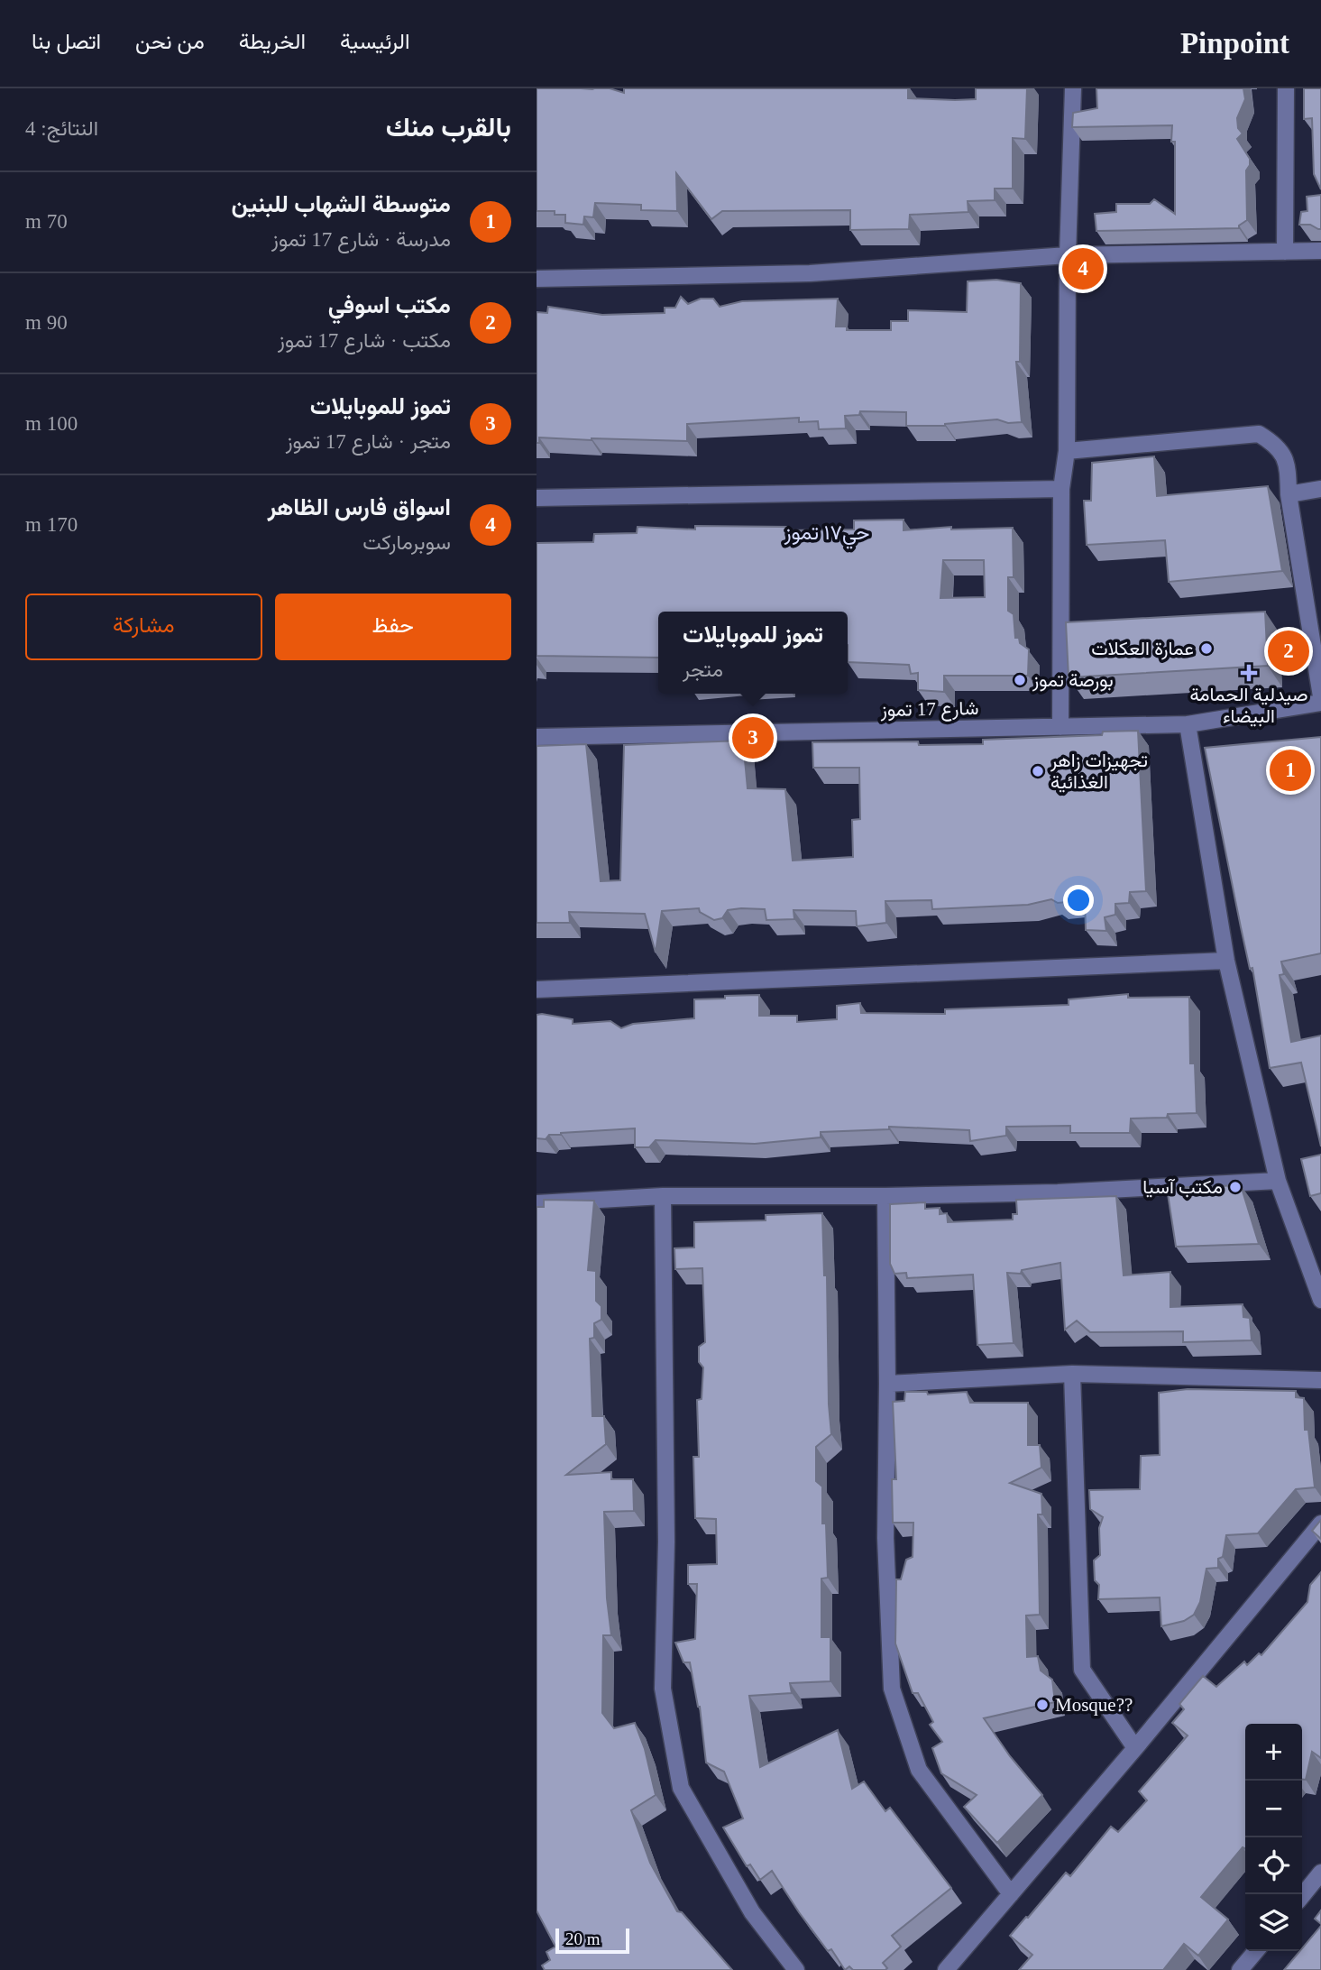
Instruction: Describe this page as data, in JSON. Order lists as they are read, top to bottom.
{
  "streets": {
    "street": ["شارع 17 تموز"]
  },
  "districts": ["حي۱۷ تموز"],
  "places": {
    "other": [
      "عمارة العكلات",
      "بورصة تموز",
      "تجهيزات زاهر الغذائية",
      "مكتب آسيا",
      "Mosque??"
    ],
    "health": ["صيدلية الحمامة البيضاء"]
  },
  "scale_bar": "20 m",
  "page": {
    "header": "Pinpoint",
    "nav": [
      "الرئيسية",
      "الخريطة",
      "من نحن",
      "اتصل بنا"
    ],
    "heading": ["بالقرب منك", "النتائج: 4"],
    "list": [
      {
        "mark": "1",
        "name": "متوسطة الشهاب للبنين",
        "note": "مدرسة · شارع 17 تموز",
        "value": "70 m"
      },
      {
        "mark": "2",
        "name": "مكتب اسوفي",
        "note": "مكتب · شارع 17 تموز",
        "value": "90 m"
      },
      {
        "mark": "3",
        "name": "تموز للموبايلات",
        "note": "متجر · شارع 17 تموز",
        "value": "100 m"
      },
      {
        "mark": "4",
        "name": "اسواق فارس الظاهر",
        "note": "سوبرماركت",
        "value": "170 m"
      }
    ],
    "pins": [
      "4",
      "2",
      "3",
      "1"
    ],
    "buttons": ["حفظ", "مشاركة"],
    "popup": ["تموز للموبايلات", "متجر"],
    "map_buttons": ["+", "−"],
    "scale": "20 m"
  }
}
